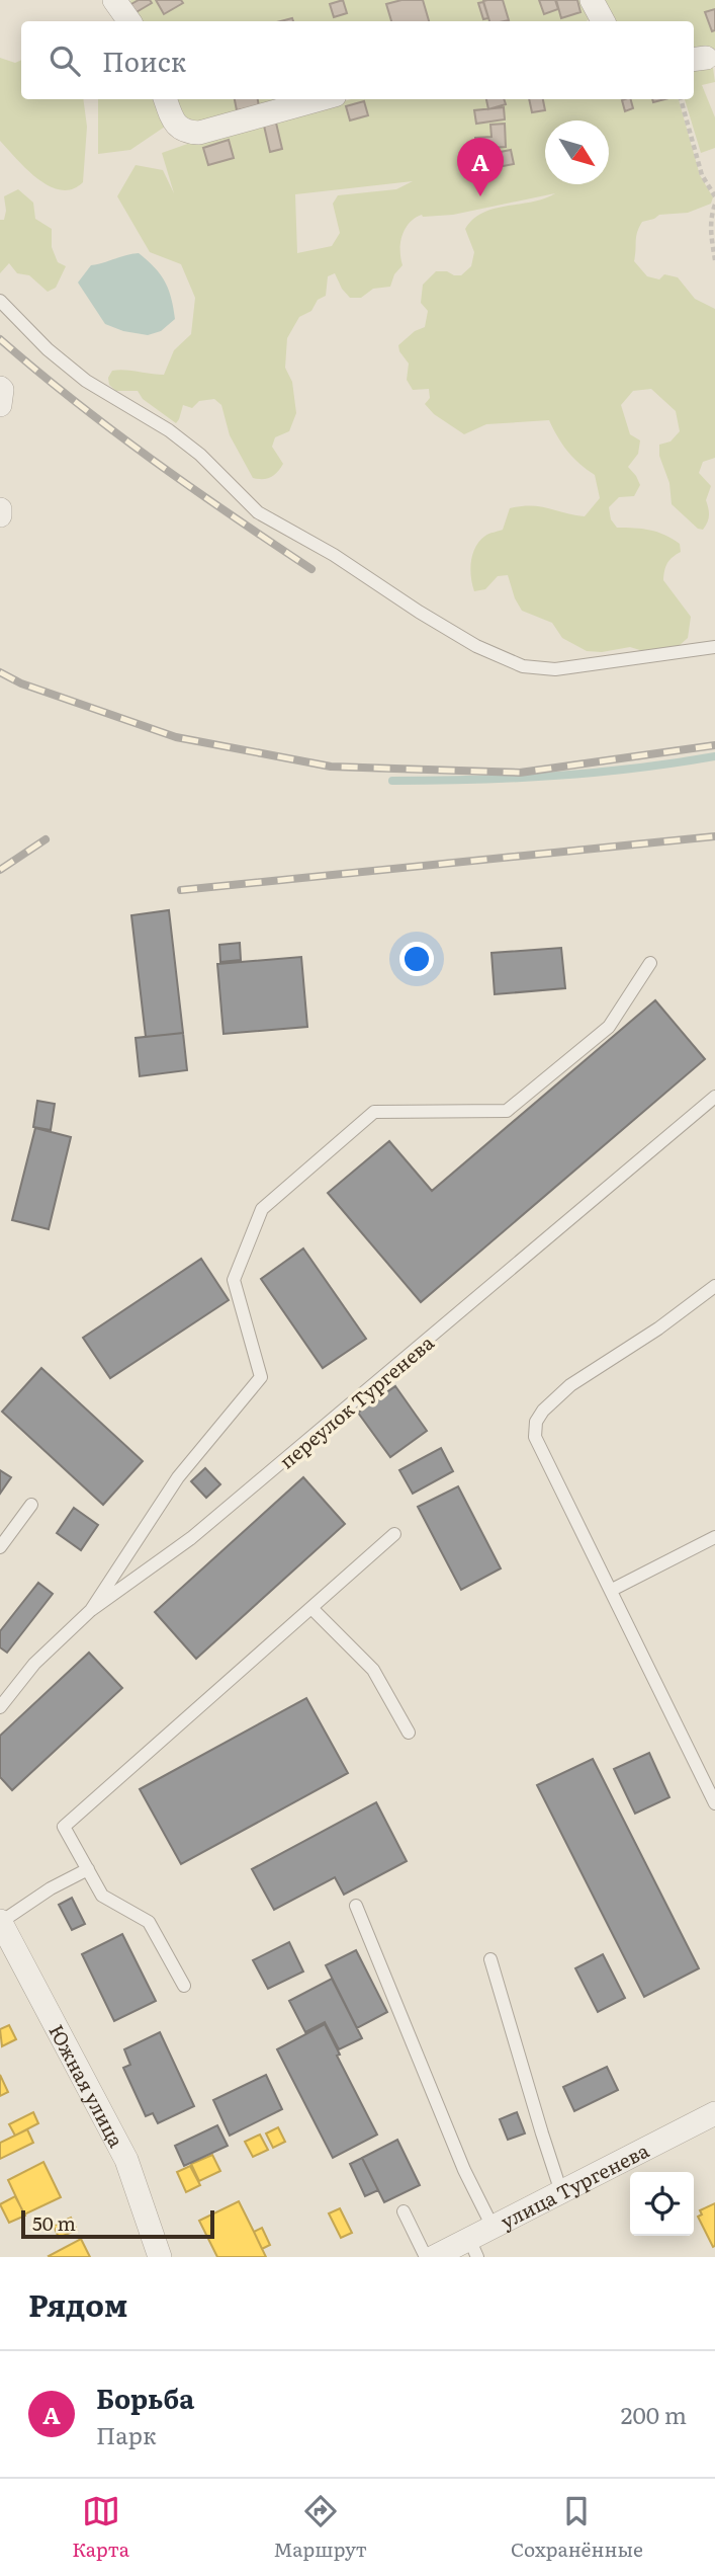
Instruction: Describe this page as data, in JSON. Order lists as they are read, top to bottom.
{
  "streets": {
    "street": ["Южная улица", "улица Тургенева"],
    "lane": ["переулок Тургенева"]
  },
  "scale_bar": "50 m",
  "north": "bottom right",
  "page": {
    "search": "Поиск",
    "pins": "A",
    "scale": "50 m",
    "heading": "Рядом",
    "list": [
      {
        "mark": "A",
        "name": "Борьба",
        "note": "Парк",
        "value": "200 m"
      }
    ],
    "nav": ["Карта", "Маршрут", "Сохранённые"]
  }
}
